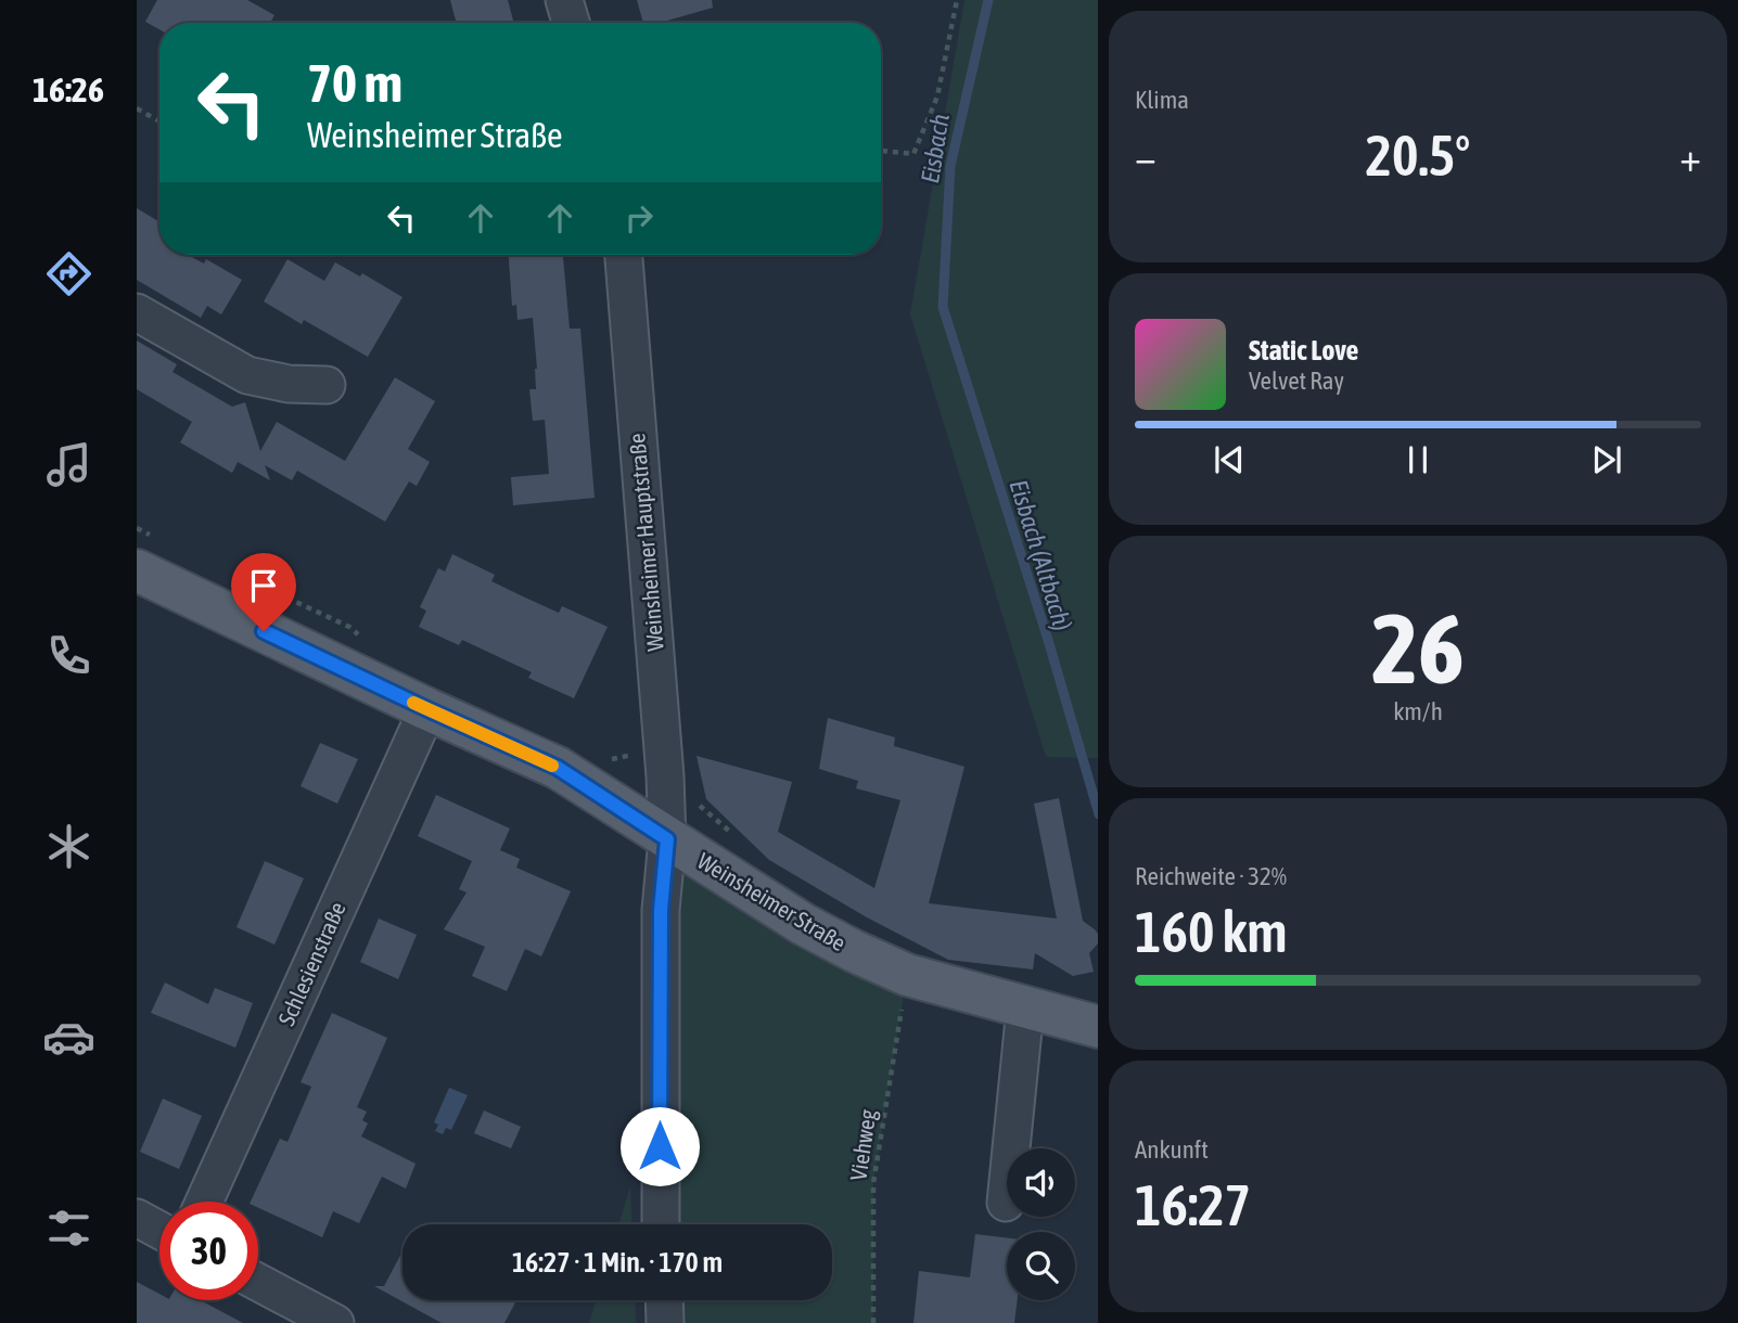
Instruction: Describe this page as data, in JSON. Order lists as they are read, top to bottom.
{
  "streets": {
    "main road": ["Weinsheimer Straße"],
    "street": ["Weinsheimer Hauptstraße", "Schlesienstraße"],
    "path": ["Viehweg"]
  },
  "crossings": [
    ["Weinsheimer Hauptstraße", "Weinsheimer Straße"],
    ["Weinsheimer Straße", "Schlesienstraße"],
    ["Weinsheimer Straße", "Viehweg"]
  ],
  "water": ["Eisbach", "Eisbach (Altbach)"],
  "page": {
    "tabs": "16:26",
    "tile": [
      "Klima",
      ["26", "km/h"],
      ["Reichweite · 32%", "160 km"],
      ["Ankunft", "16:27"]
    ],
    "turn": ["70 m", "Weinsheimer Straße"],
    "heat": ["−", "20.5°", "+"],
    "song": ["Static Love", "Velvet Ray"],
    "limit": "30",
    "trip": "16:27 · 1 Min. · 170 m"
  }
}
